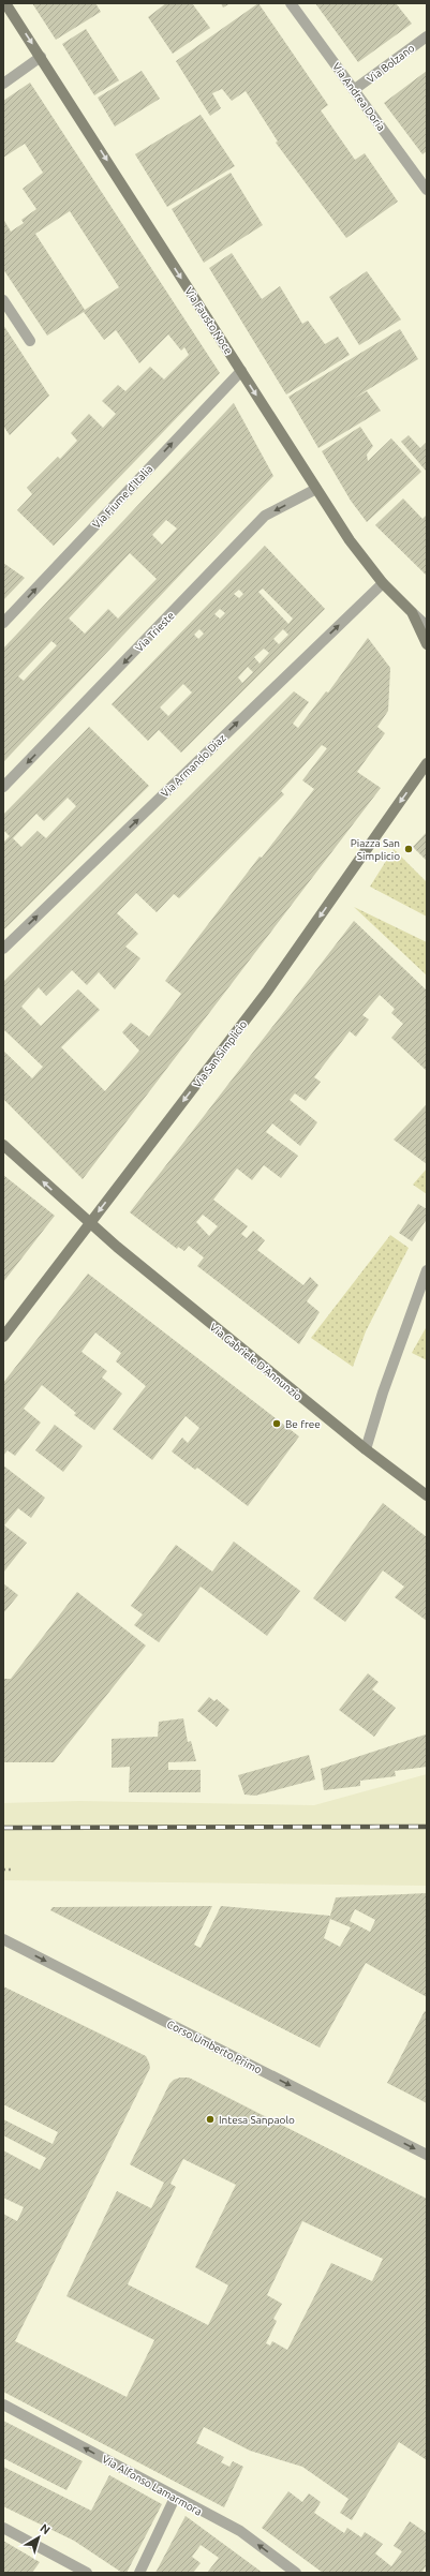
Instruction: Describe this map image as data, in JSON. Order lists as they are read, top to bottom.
{
  "streets": {
    "street": [
      "Via Bolzano",
      "Via Andrea Doria",
      "Via Fausto Noce",
      "Via Fiume d'Italia",
      "Via Trieste",
      "Via Armando Diaz",
      "Via San Simplicio",
      "Via Gabriele D'Annunzio",
      "Corso Umberto Primo",
      "Via Alfonso Lamarmora"
    ]
  },
  "crossings": [
    ["Via Bolzano", "Via Andrea Doria"],
    ["Via Fausto Noce", "Via Fiume d'Italia"],
    ["Via Fausto Noce", "Via Trieste"],
    ["Via Fausto Noce", "Via Armando Diaz"],
    ["Via San Simplicio", "Via Gabriele D'Annunzio"]
  ],
  "one_way": [
    "Via Fausto Noce",
    "Via Fiume d'Italia",
    "Via Trieste",
    "Via Armando Diaz",
    "Via San Simplicio",
    "Corso Umberto Primo",
    "Via Alfonso Lamarmora"
  ],
  "places": ["Piazza San Simplicio", "Be free", "Intesa Sanpaolo"],
  "north": "top right"
}
